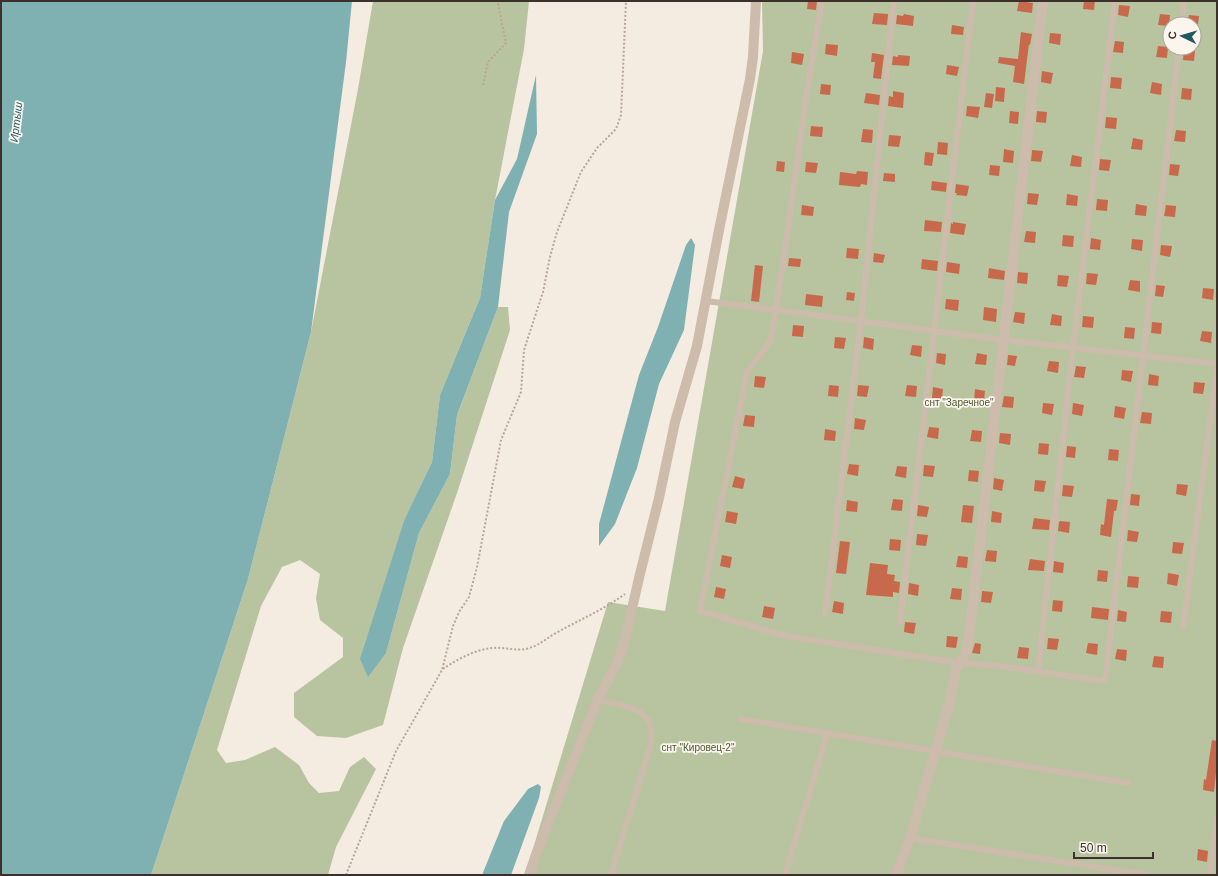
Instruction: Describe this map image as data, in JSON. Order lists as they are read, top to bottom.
{
  "water": ["Иртыш"],
  "parks": ["снт \"Заречное\"", "снт \"Кировец-2\""],
  "scale_bar": "50 m",
  "north": "left"
}
